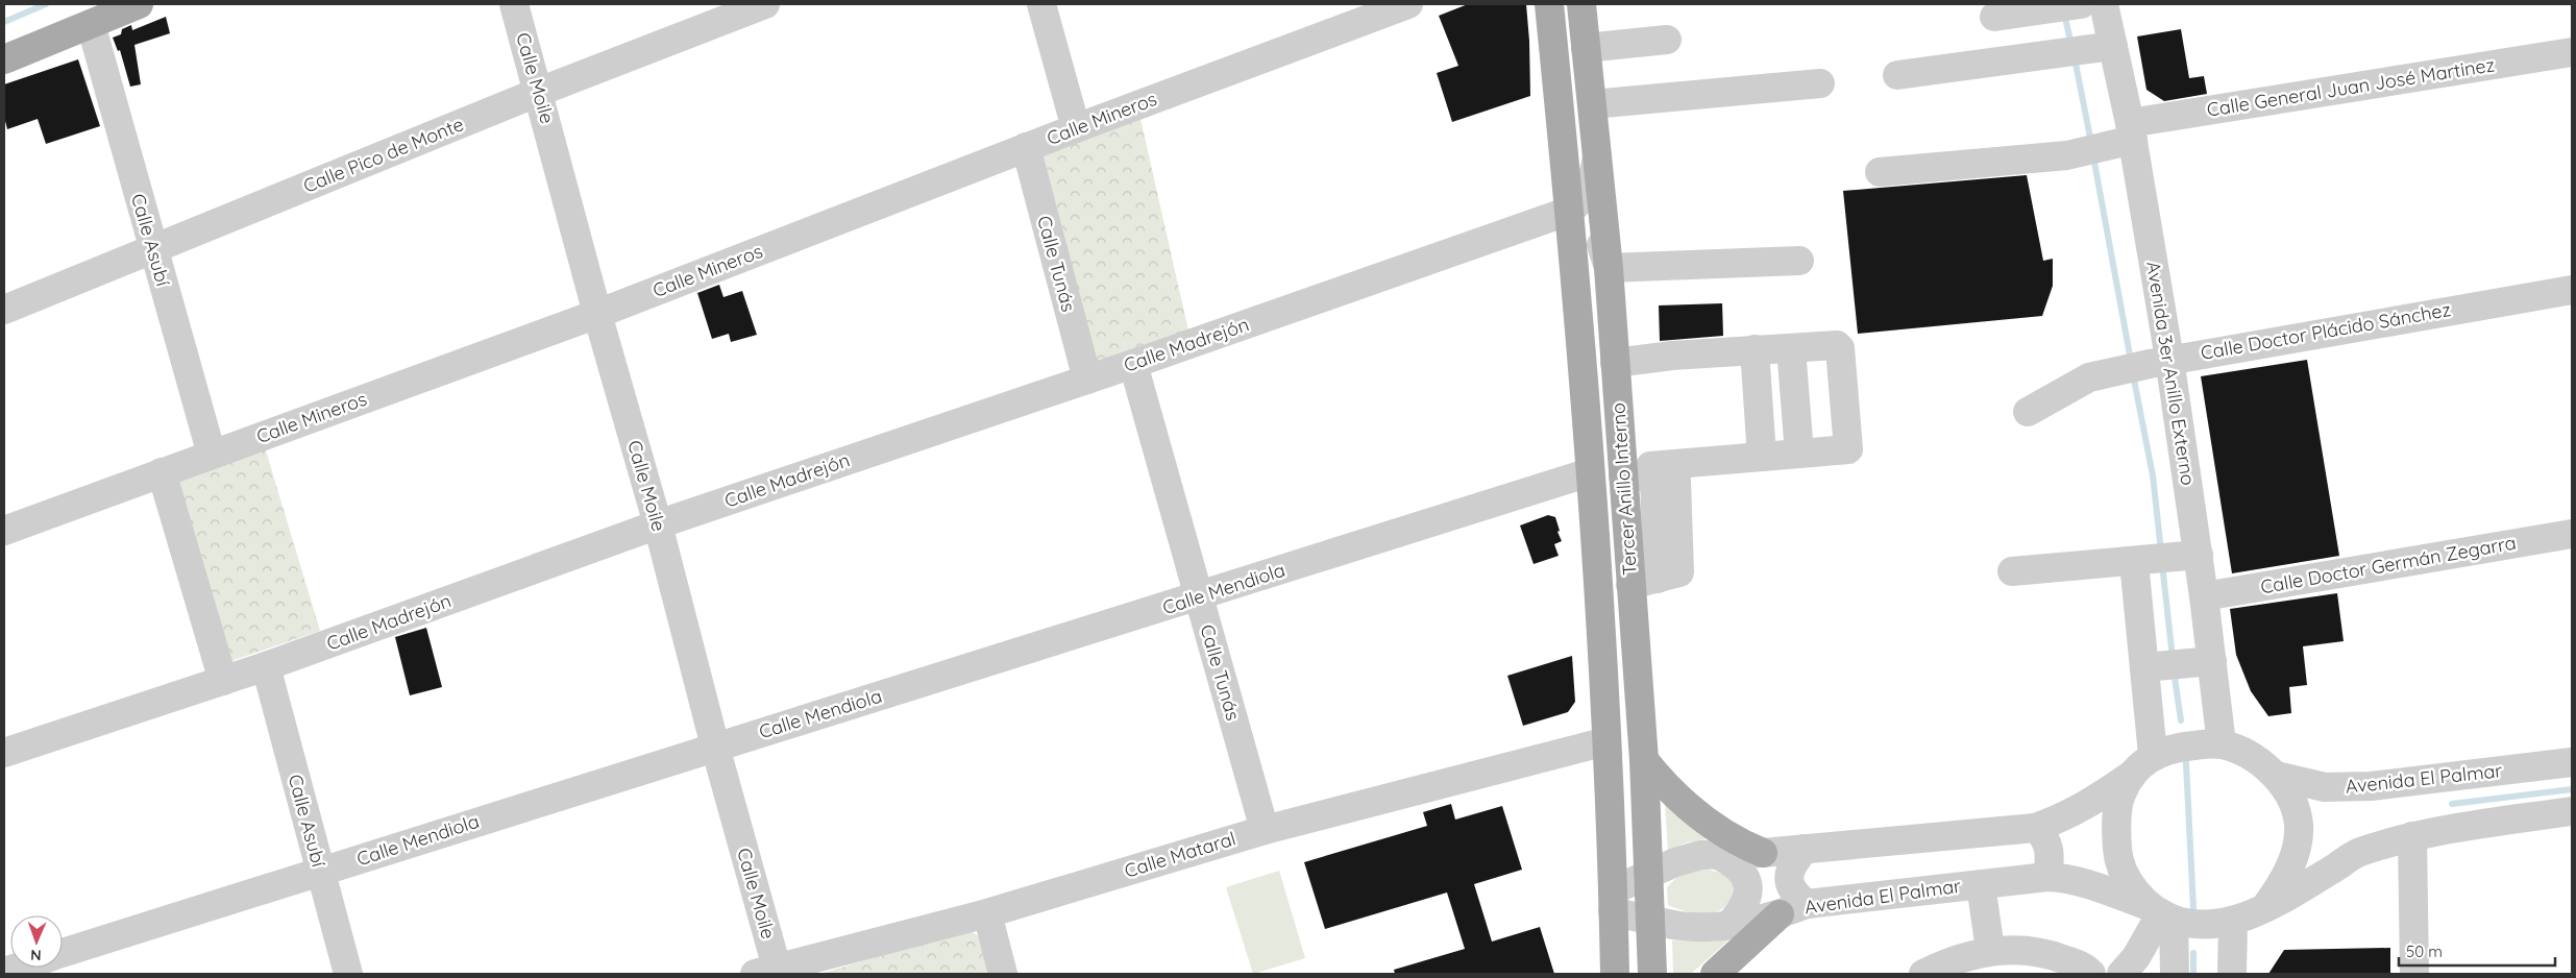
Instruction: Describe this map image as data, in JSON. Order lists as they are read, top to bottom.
{
  "streets": {
    "main road": ["Tercer Anillo Interno"],
    "street": [
      "Calle Moile",
      "Calle General Juan José Martinez",
      "Calle Mineros",
      "Calle Pico de Monte",
      "Calle Asubí",
      "Calle Tunás",
      "Calle Doctor Plácido Sánchez",
      "Calle Madrejón",
      "Avenida 3er Anillo Externo",
      "Calle Doctor Germán Zegarra",
      "Calle Mendiola",
      "Avenida El Palmar",
      "Calle Mataral"
    ]
  },
  "crossings": [
    ["Calle Moile", "Calle Mineros"],
    ["Calle Moile", "Calle Pico de Monte"],
    ["Calle Moile", "Calle Madrejón"],
    ["Calle Moile", "Calle Mendiola"],
    ["Calle Moile", "Calle Mataral"],
    ["Calle General Juan José Martinez", "Avenida 3er Anillo Externo"],
    ["Calle Mineros", "Calle Asubí"],
    ["Calle Mineros", "Calle Tunás"],
    ["Calle Pico de Monte", "Calle Asubí"],
    ["Calle Asubí", "Calle Madrejón"],
    ["Calle Asubí", "Calle Mendiola"],
    ["Calle Tunás", "Calle Madrejón"],
    ["Calle Tunás", "Calle Mendiola"],
    ["Calle Tunás", "Calle Mataral"],
    ["Calle Doctor Plácido Sánchez", "Avenida 3er Anillo Externo"],
    ["Calle Madrejón", "Tercer Anillo Interno"],
    ["Avenida 3er Anillo Externo", "Calle Doctor Germán Zegarra"],
    ["Avenida 3er Anillo Externo", "Avenida El Palmar"],
    ["Tercer Anillo Interno", "Calle Mendiola"],
    ["Tercer Anillo Interno", "Avenida El Palmar"],
    ["Tercer Anillo Interno", "Calle Mataral"]
  ],
  "scale_bar": "50 m",
  "north": "bottom"
}
